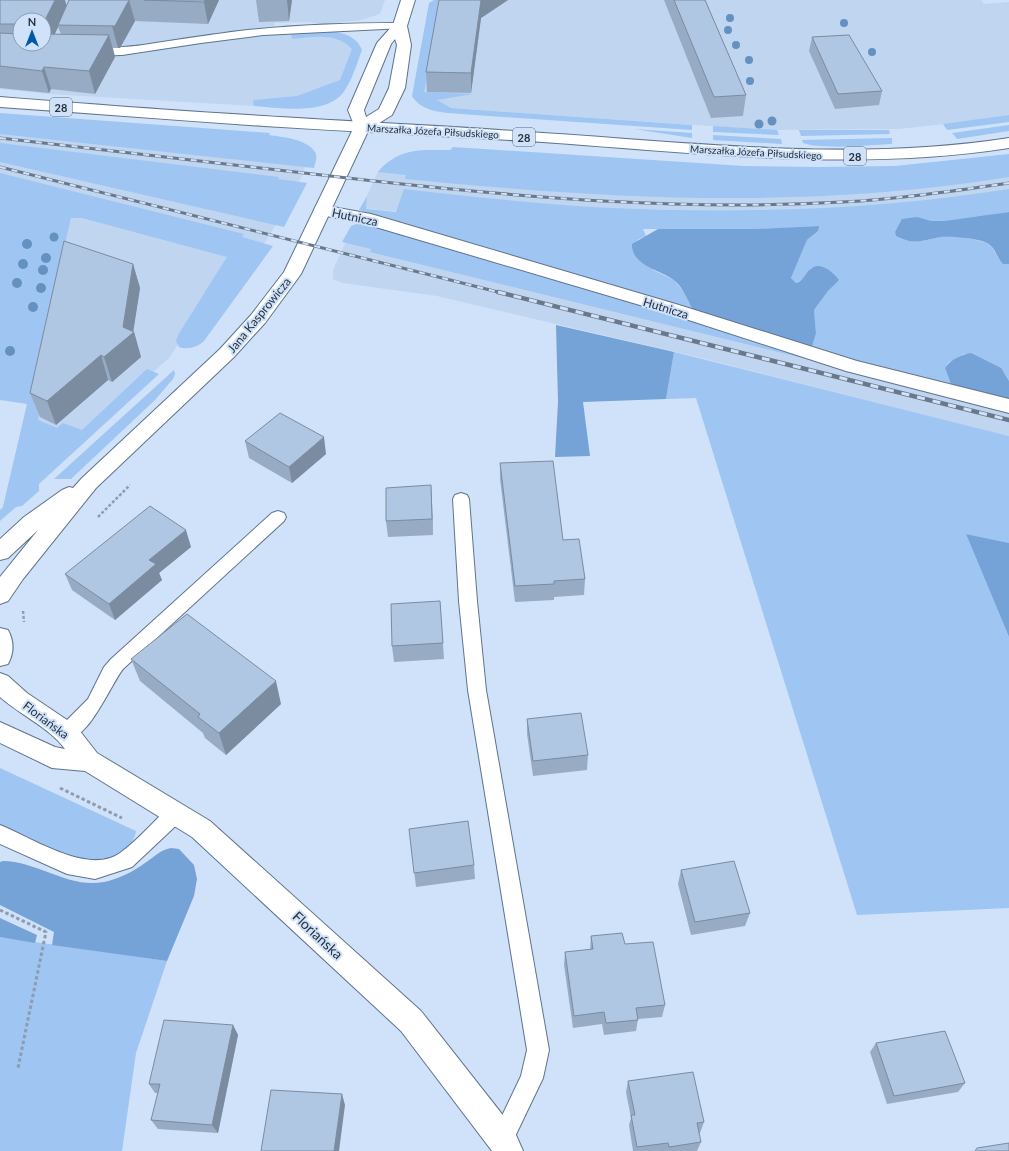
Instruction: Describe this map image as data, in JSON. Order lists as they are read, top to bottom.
{
  "streets": {
    "main road": [
      "28",
      "Marszałka Józefa Piłsudskiego",
      "Hutnicza",
      "Jana Kasprowicza",
      "Floriańska"
    ]
  },
  "crossings": [
    ["Marszałka Józefa Piłsudskiego", "Jana Kasprowicza"],
    ["Hutnicza", "Jana Kasprowicza"]
  ],
  "north": "top"
}
